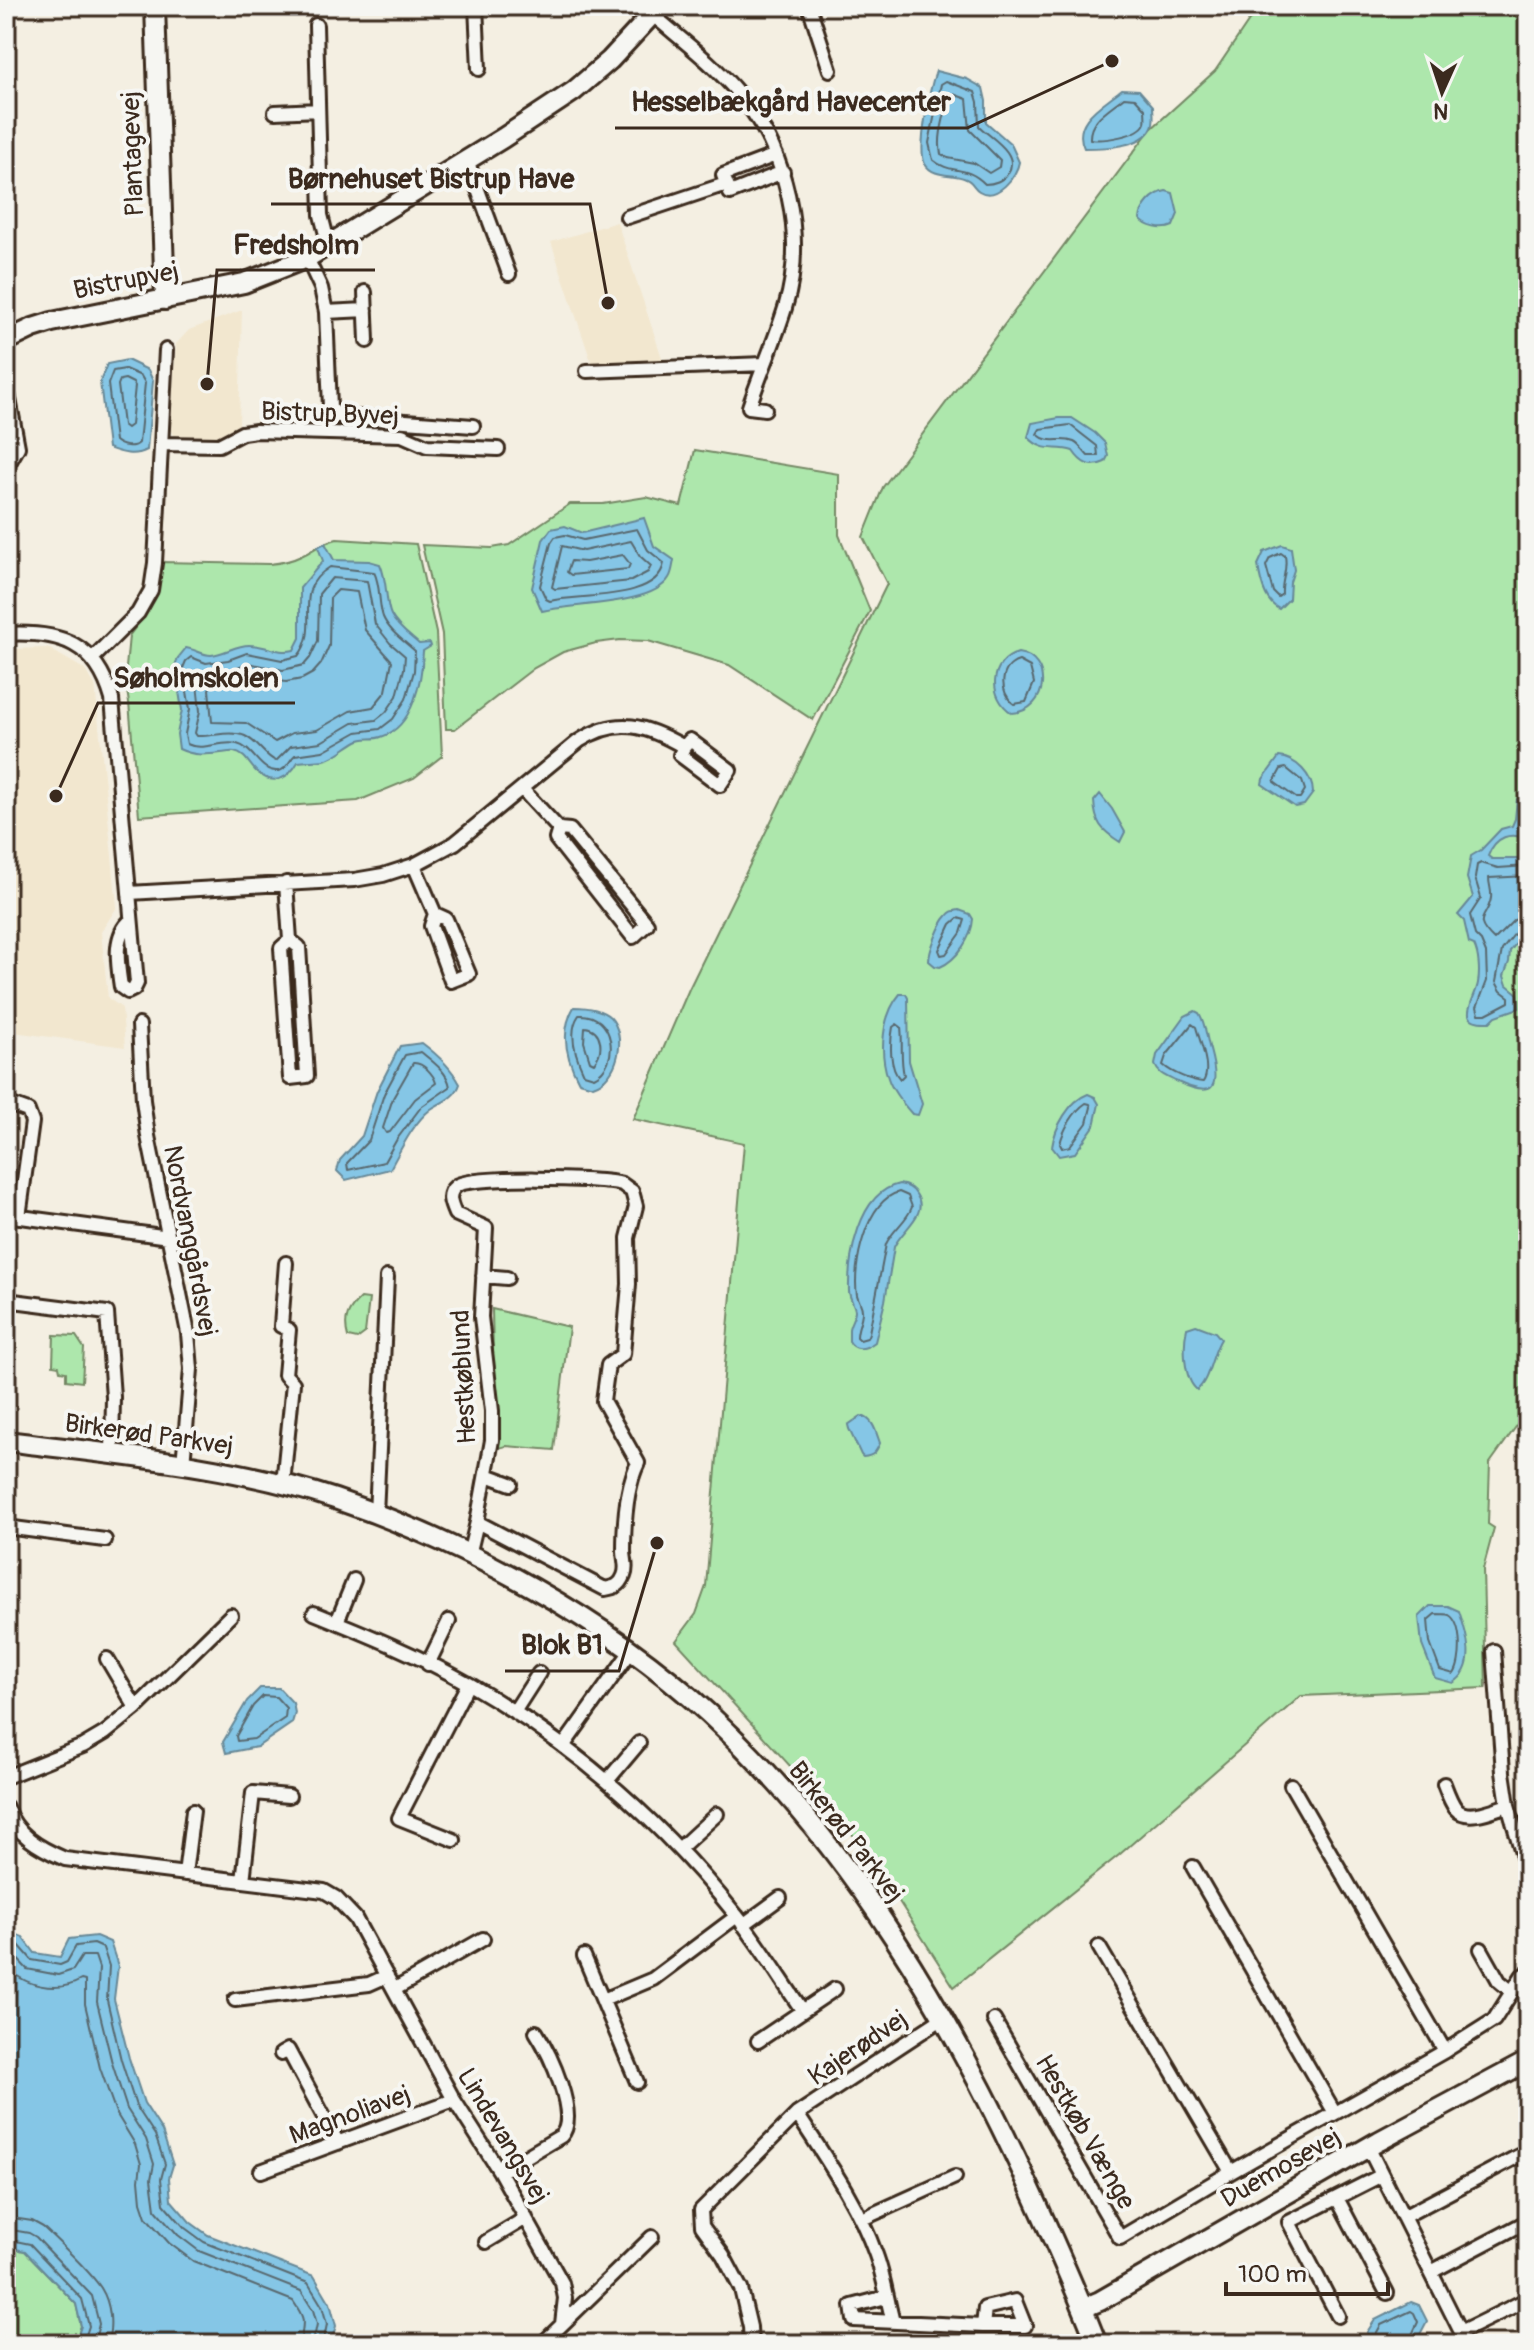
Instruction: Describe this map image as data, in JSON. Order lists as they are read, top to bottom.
{
  "streets": {
    "street": [
      "Plantagevej",
      "Bistrupvej",
      "Bistrup Byvej",
      "Nordvanggårdsvej",
      "Hestkøblund",
      "Birkerød Parkvej",
      "Kajerødvej",
      "Magnoliavej",
      "Hestkøb Vænge",
      "Lindevangsvej",
      "Duemosevej"
    ]
  },
  "crossings": [
    ["Plantagevej", "Bistrupvej"],
    ["Nordvanggårdsvej", "Birkerød Parkvej"],
    ["Hestkøblund", "Birkerød Parkvej"],
    ["Birkerød Parkvej", "Kajerødvej"],
    ["Birkerød Parkvej", "Duemosevej"],
    ["Magnoliavej", "Lindevangsvej"]
  ],
  "places": [
    "Hesselbækgård Havecenter",
    "Børnehuset Bistrup Have",
    "Fredsholm",
    "Søholmskolen",
    "Blok B1"
  ],
  "scale_bar": "100 m",
  "north": "bottom"
}
